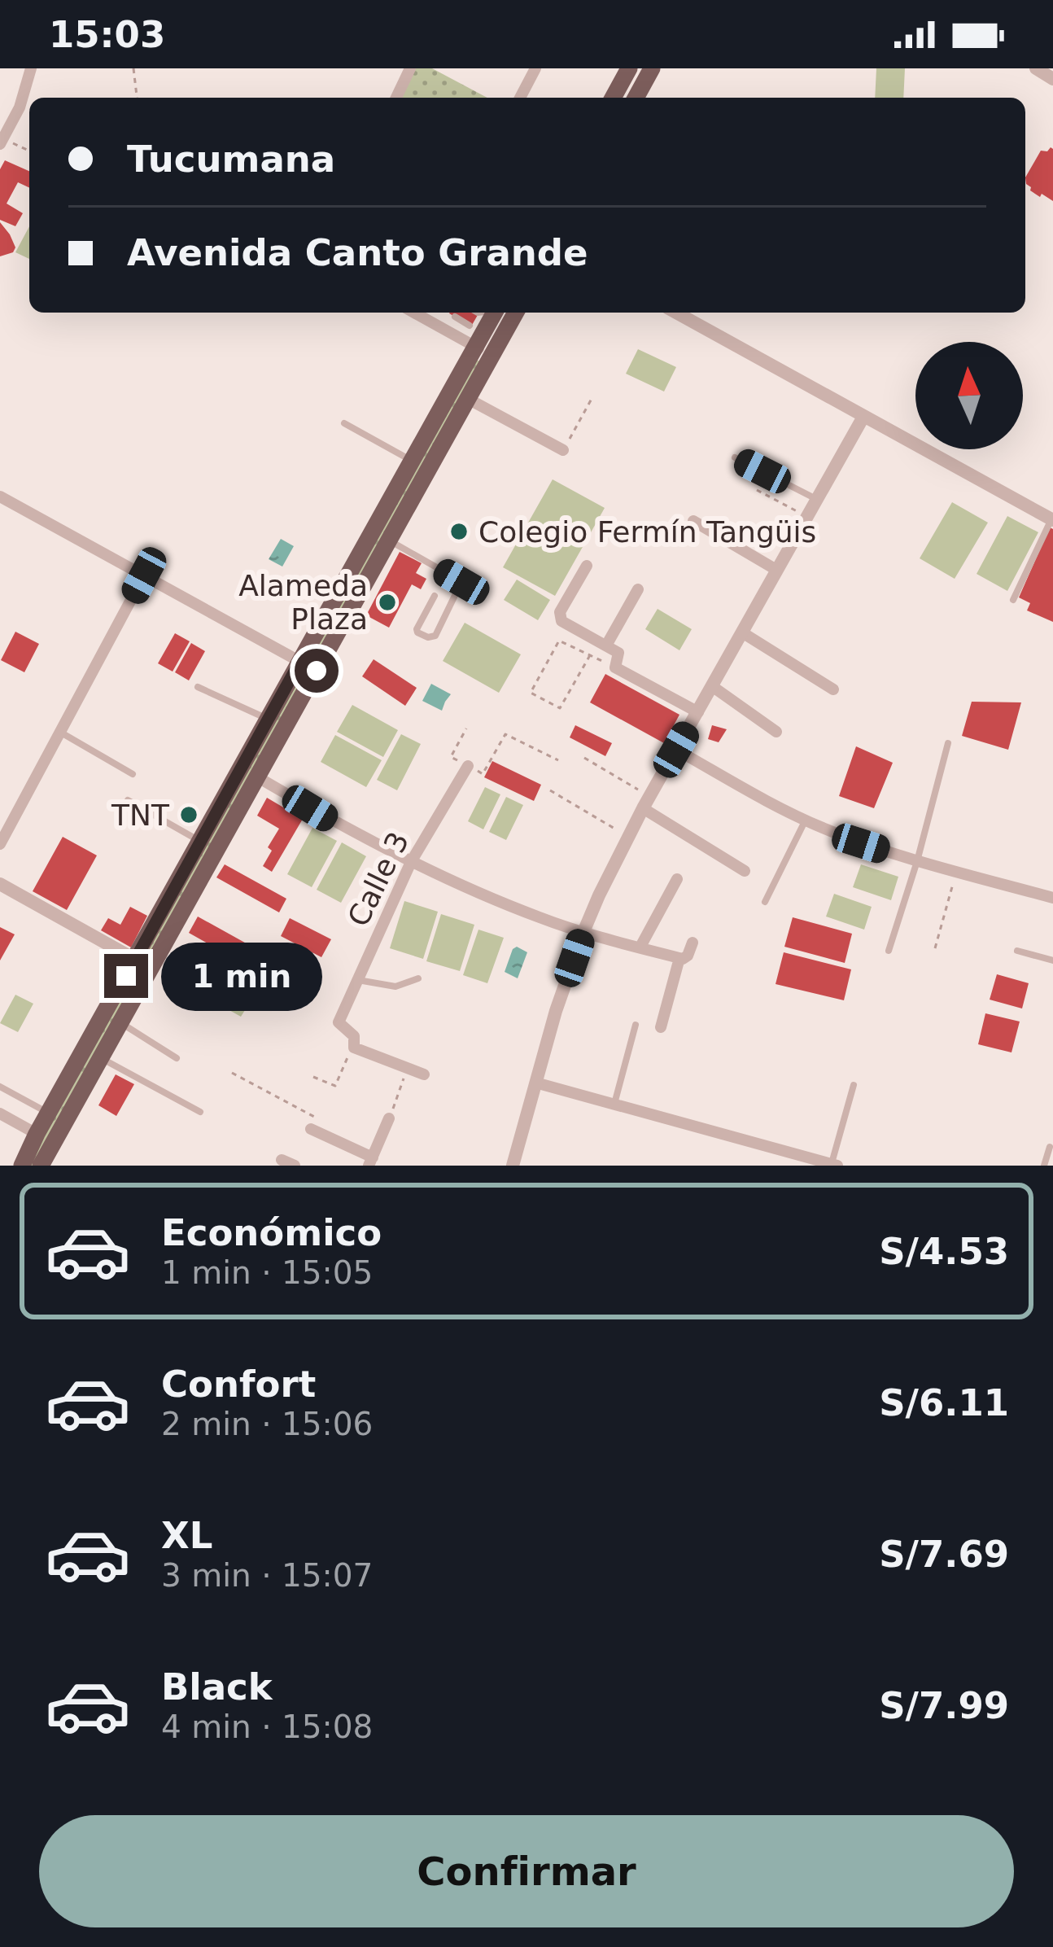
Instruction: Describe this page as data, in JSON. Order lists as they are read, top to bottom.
{
  "streets": {
    "street": ["Calle 3"]
  },
  "places": ["Colegio Fermín Tangüis", "Alameda Plaza", "TNT"],
  "north": "top",
  "page": {
    "status": "15:03",
    "banner": ["Tucumana", "Avenida Canto Grande"],
    "bubble": "1 min",
    "list": [
      {
        "name": "Económico",
        "note": "1 min · 15:05",
        "value": "S/4.53"
      },
      {
        "name": "Confort",
        "note": "2 min · 15:06",
        "value": "S/6.11"
      },
      {
        "name": "XL",
        "note": "3 min · 15:07",
        "value": "S/7.69"
      },
      {
        "name": "Black",
        "note": "4 min · 15:08",
        "value": "S/7.99"
      }
    ],
    "buttons": "Confirmar"
  }
}
